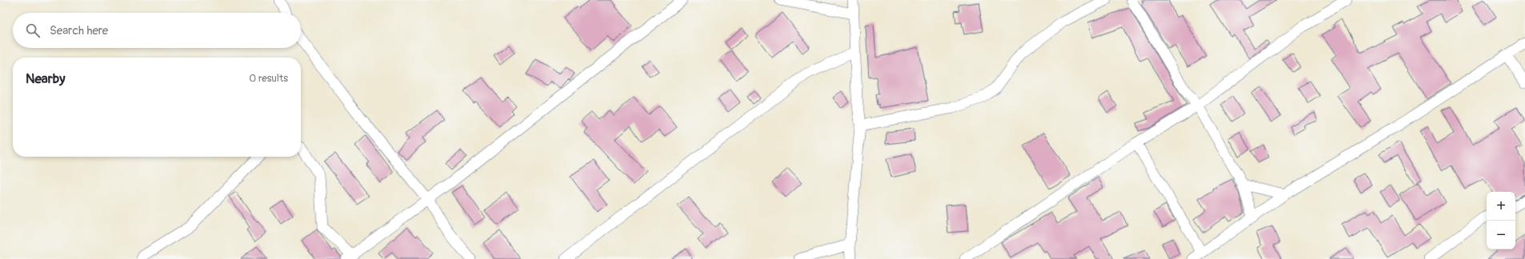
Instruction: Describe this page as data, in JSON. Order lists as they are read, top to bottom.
{
  "page": {
    "search": "Search here",
    "heading": ["Nearby", "0 results"],
    "map_buttons": ["+", "−"]
  }
}
